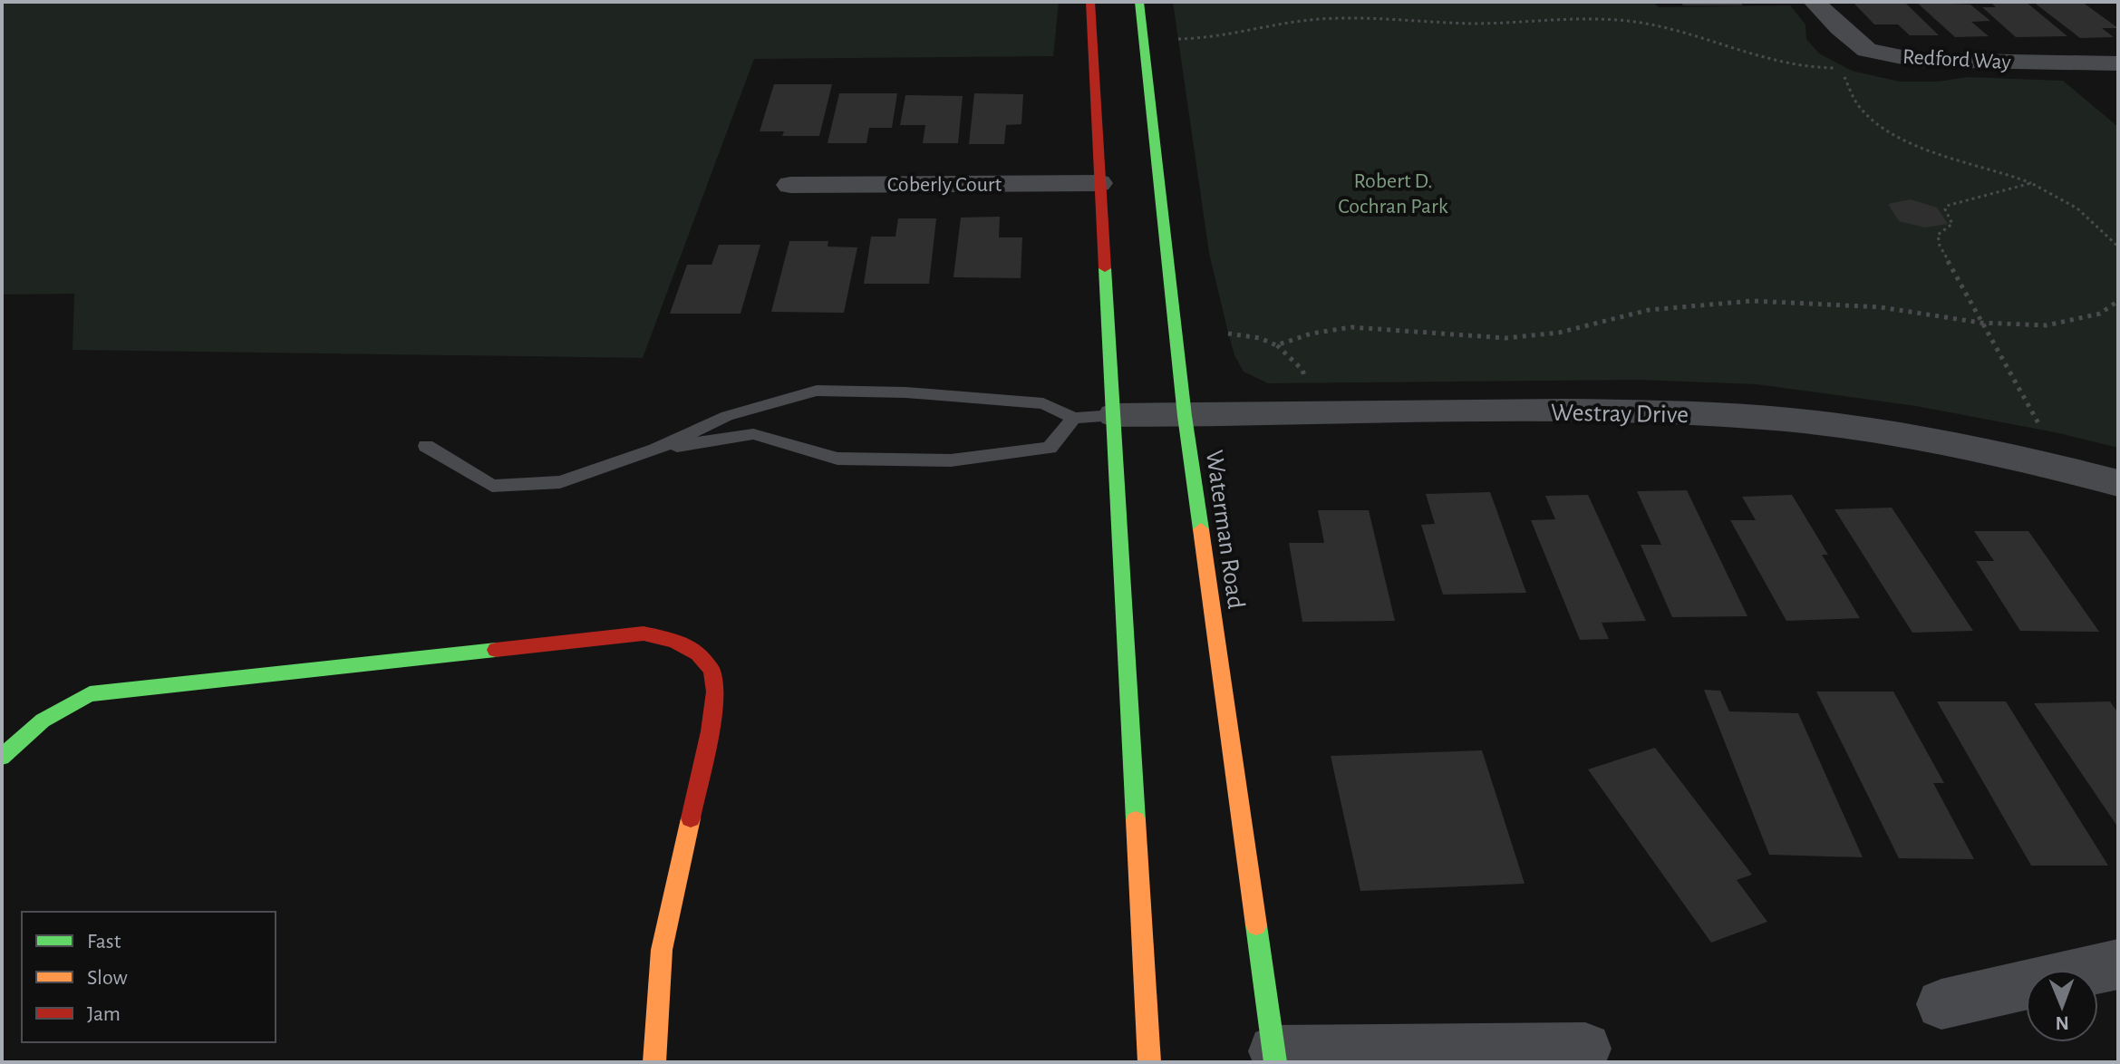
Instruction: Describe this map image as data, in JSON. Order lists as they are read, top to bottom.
{
  "streets": {
    "street": [
      "Redford Way",
      "Coberly Court",
      "Westray Drive",
      "Waterman Road"
    ]
  },
  "crossings": [
    ["Westray Drive", "Waterman Road"]
  ],
  "parks": ["Robert D. Cochran Park"],
  "legend": ["Fast", "Slow", "Jam"],
  "north": "bottom"
}
